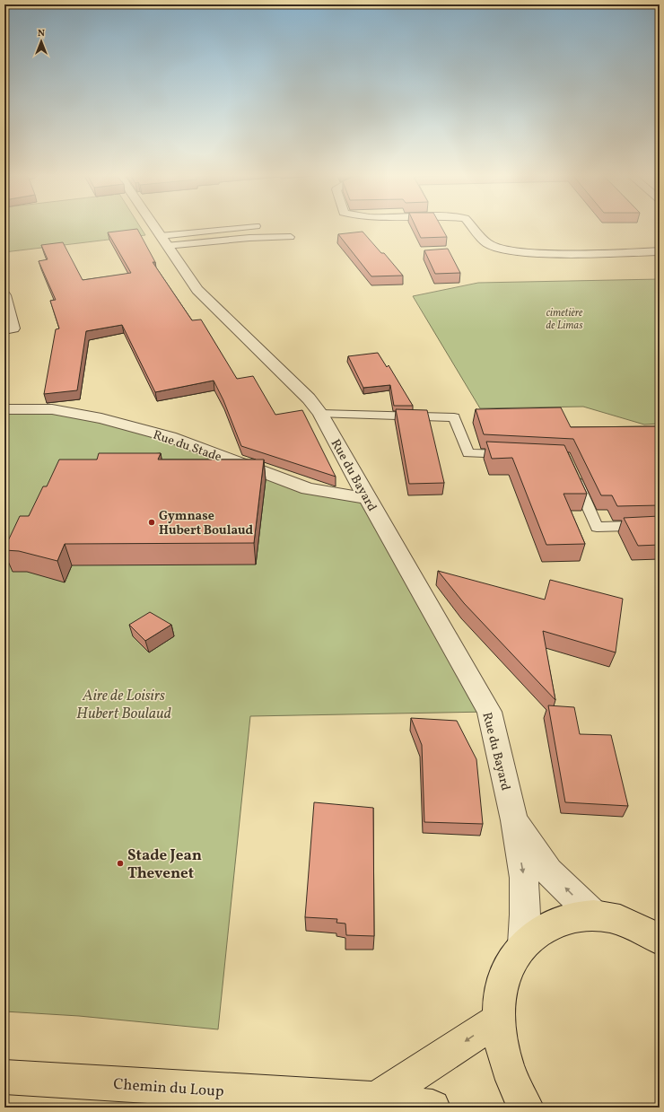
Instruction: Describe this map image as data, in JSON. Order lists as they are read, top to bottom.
{
  "streets": {
    "main road": ["Chemin du Loup"],
    "street": ["Rue du Stade", "Rue du Bayard"]
  },
  "crossings": [
    ["Rue du Stade", "Rue du Bayard"]
  ],
  "parks": ["cimetière de Limas", "Aire de Loisirs Hubert Boulaud"],
  "places": ["Gymnase Hubert Boulaud", "Stade Jean Thevenet"],
  "north": "top"
}
